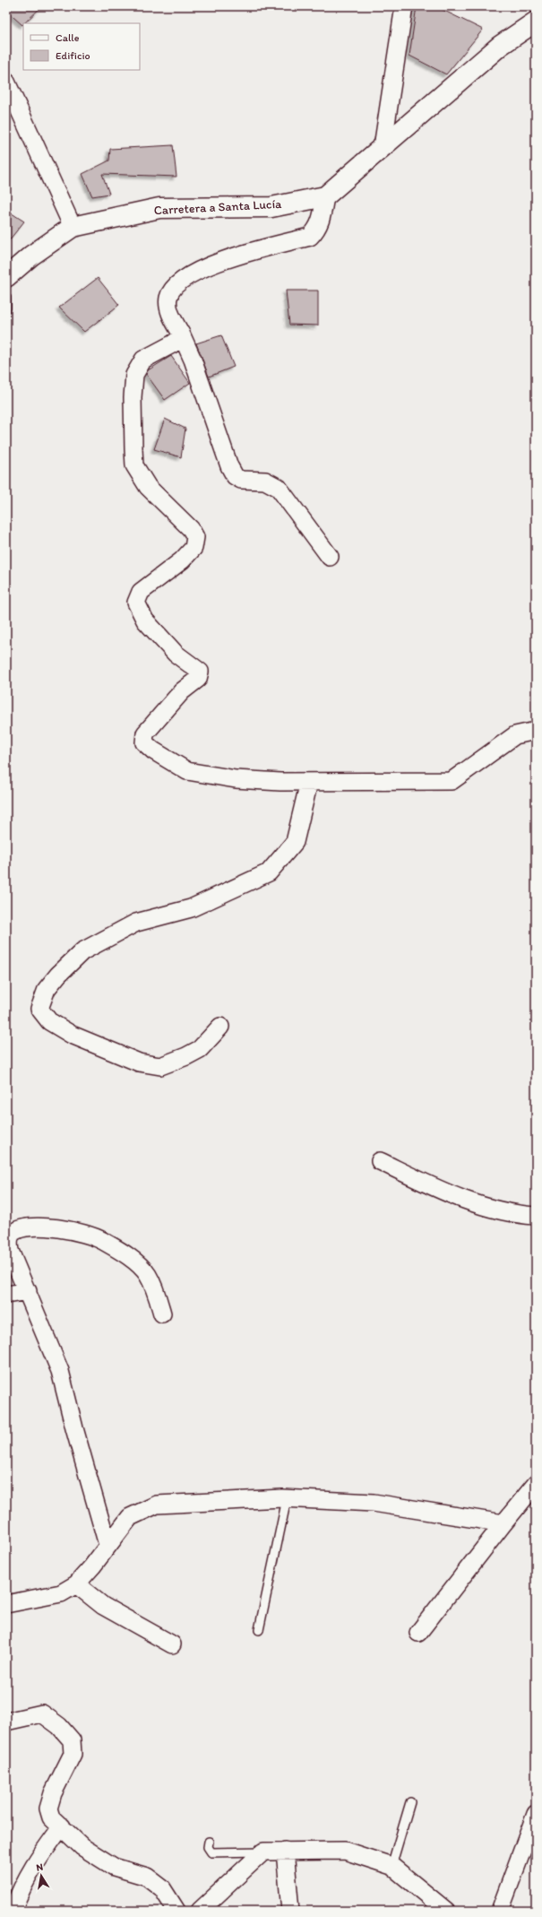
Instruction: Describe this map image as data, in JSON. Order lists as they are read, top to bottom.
{
  "streets": {
    "main road": ["Carretera a Santa Lucía"]
  },
  "legend": ["Calle", "Edificio"],
  "north": "top"
}
